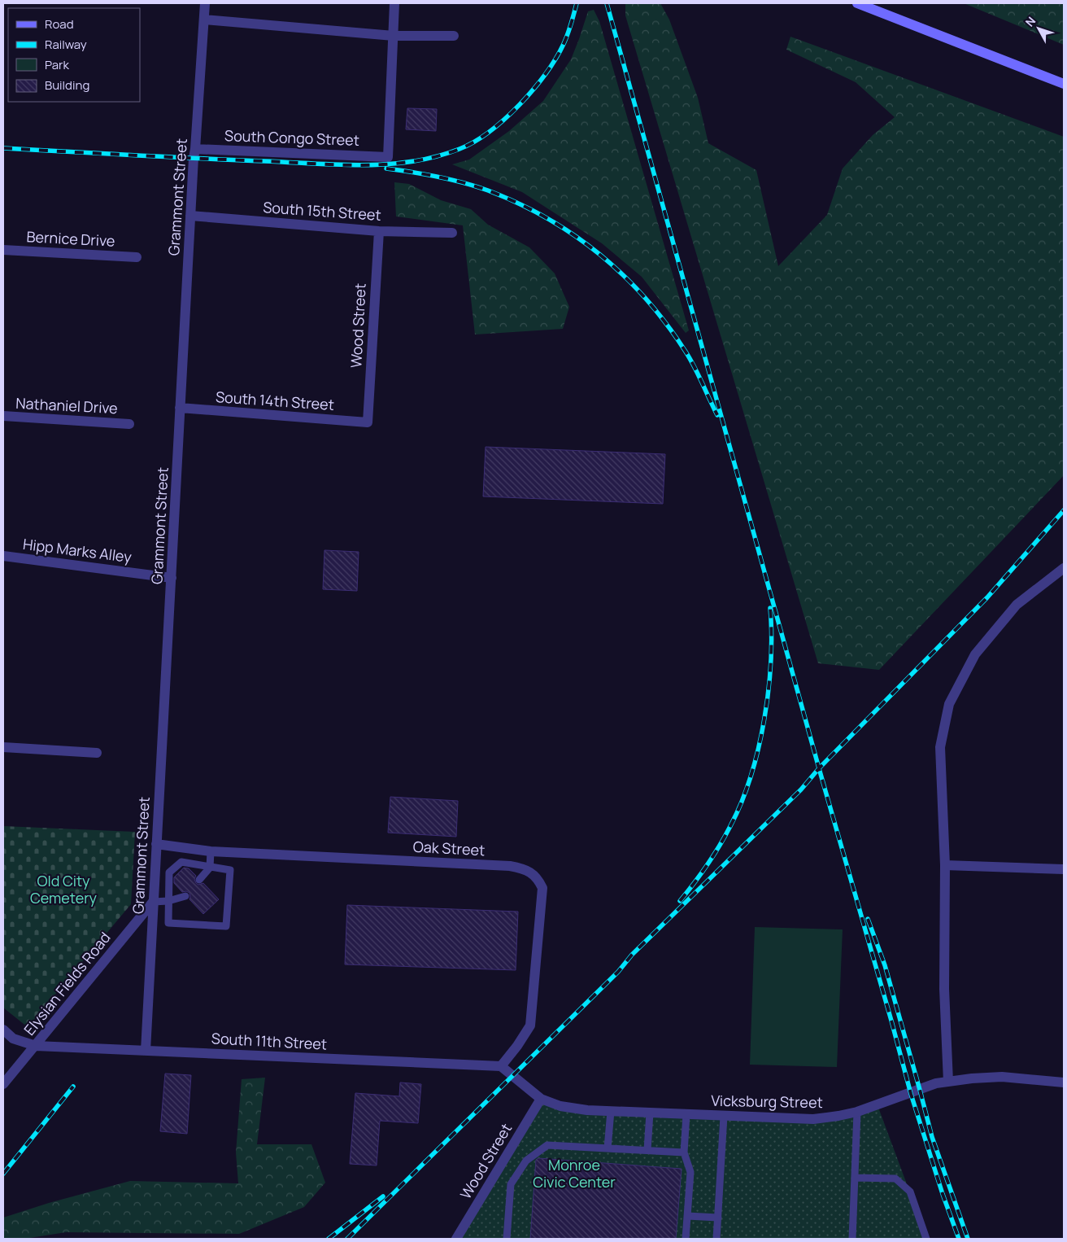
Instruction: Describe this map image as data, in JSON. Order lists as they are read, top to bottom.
{
  "streets": {
    "street": [
      "South Congo Street",
      "Grammont Street",
      "South 15th Street",
      "Bernice Drive",
      "Wood Street",
      "South 14th Street",
      "Nathaniel Drive",
      "Hipp Marks Alley",
      "Oak Street",
      "Elysian Fields Road",
      "South 11th Street",
      "Vicksburg Street"
    ]
  },
  "crossings": [
    ["South Congo Street", "Grammont Street"],
    ["Grammont Street", "South 15th Street"],
    ["Grammont Street", "South 14th Street"],
    ["Grammont Street", "Hipp Marks Alley"],
    ["Grammont Street", "Oak Street"],
    ["Grammont Street", "Elysian Fields Road"],
    ["Grammont Street", "South 11th Street"],
    ["South 15th Street", "Wood Street"],
    ["Wood Street", "South 14th Street"],
    ["Wood Street", "Vicksburg Street"],
    ["Oak Street", "South 11th Street"],
    ["Oak Street", "Vicksburg Street"],
    ["Elysian Fields Road", "South 11th Street"],
    ["South 11th Street", "Vicksburg Street"]
  ],
  "parks": ["Old City Cemetery", "Monroe Civic Center"],
  "legend": [
    "Road",
    "Railway",
    "Park",
    "Building"
  ],
  "north": "top left"
}
